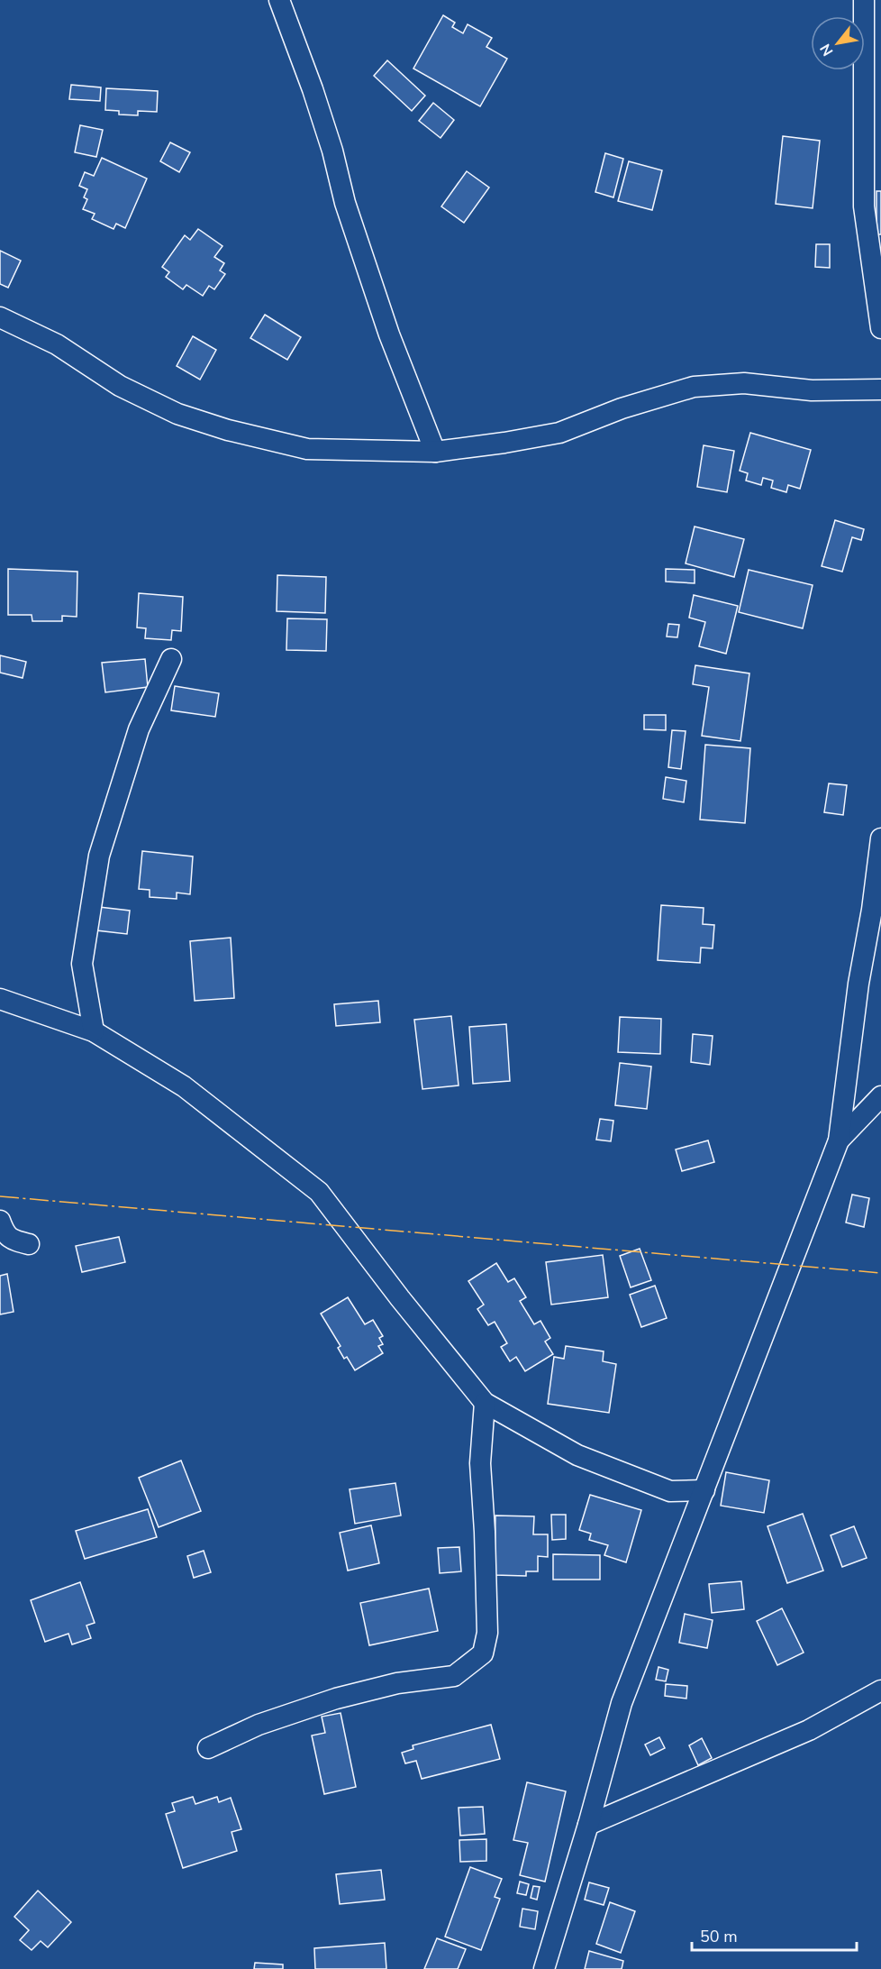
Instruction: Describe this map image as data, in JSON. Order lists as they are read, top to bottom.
{
  "scale_bar": "50 m",
  "north": "bottom left"
}
